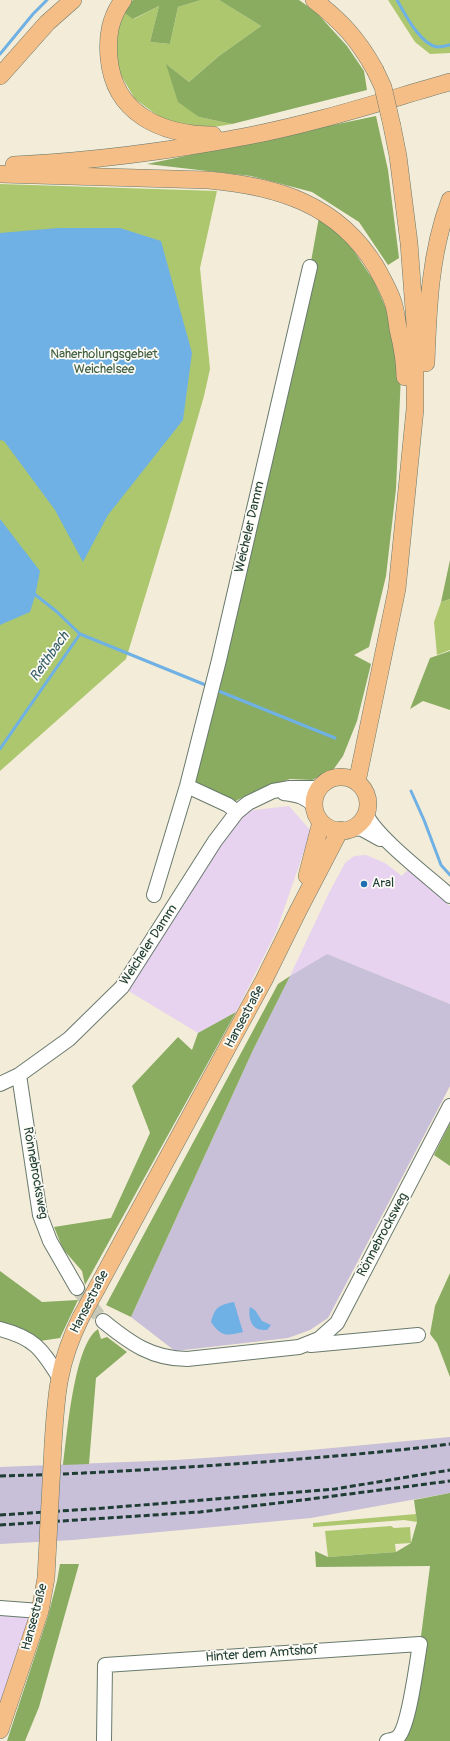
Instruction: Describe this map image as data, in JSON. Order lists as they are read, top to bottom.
{
  "streets": {
    "main road": ["Hansestraße"],
    "street": ["Weicheler Damm", "Rönnebrocksweg", "Hinter dem Amtshof"]
  },
  "crossings": [
    ["Weicheler Damm", "Hansestraße"],
    ["Weicheler Damm", "Rönnebrocksweg"]
  ],
  "water": ["Reithbach"],
  "parks": ["Naherholungsgebiet Weichelsee"],
  "places": ["Aral"]
}
